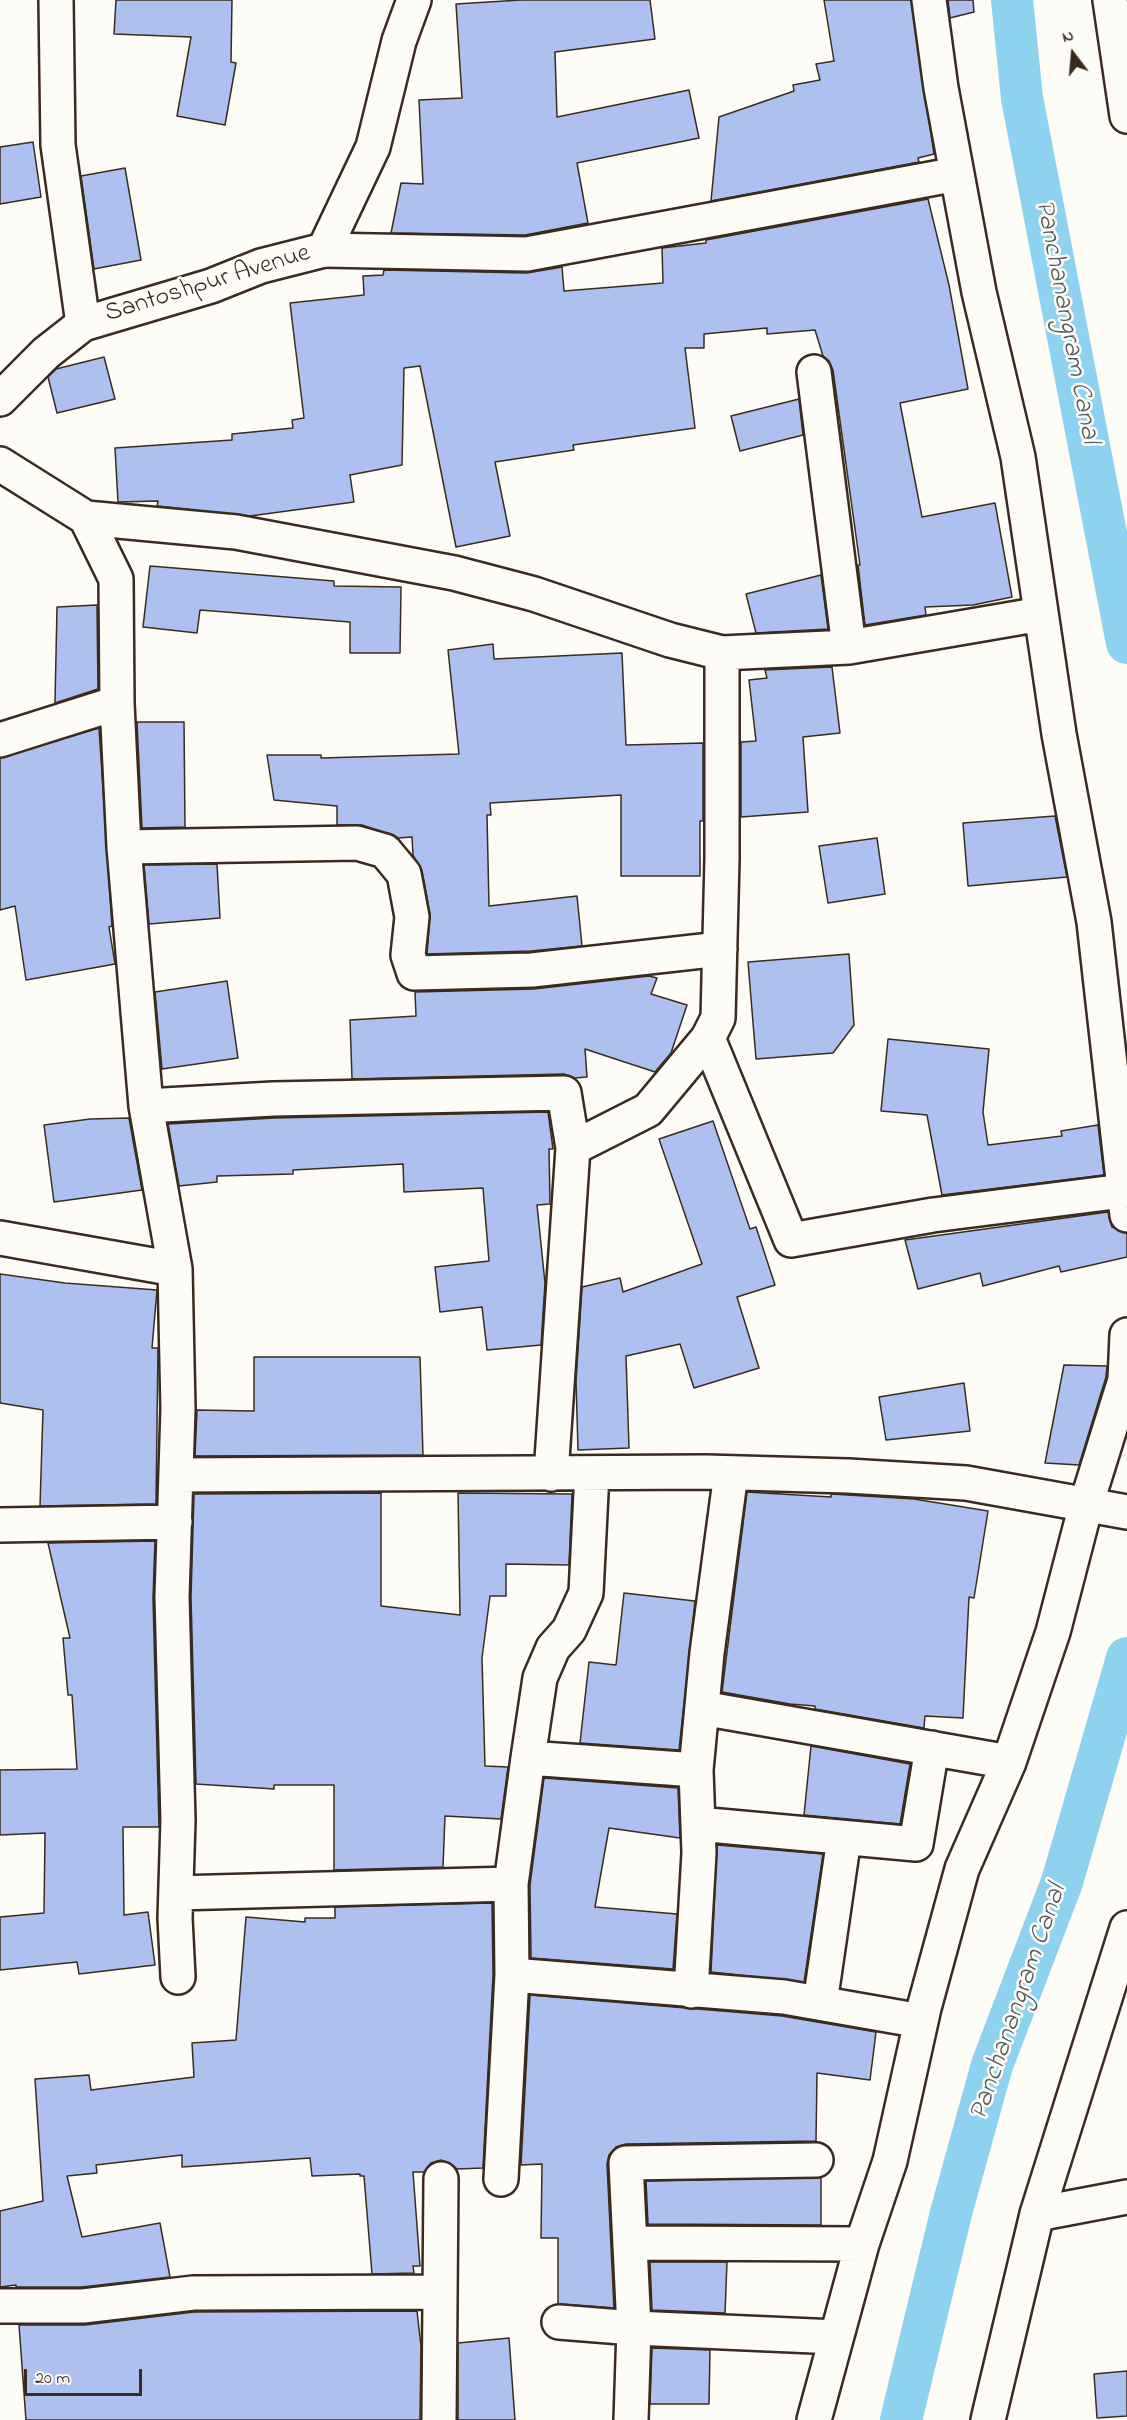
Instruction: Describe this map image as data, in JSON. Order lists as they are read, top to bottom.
{
  "streets": {
    "street": ["Santoshpur Avenue"]
  },
  "water": ["Panchanangram Canal"],
  "scale_bar": "20 m",
  "north": "top"
}
